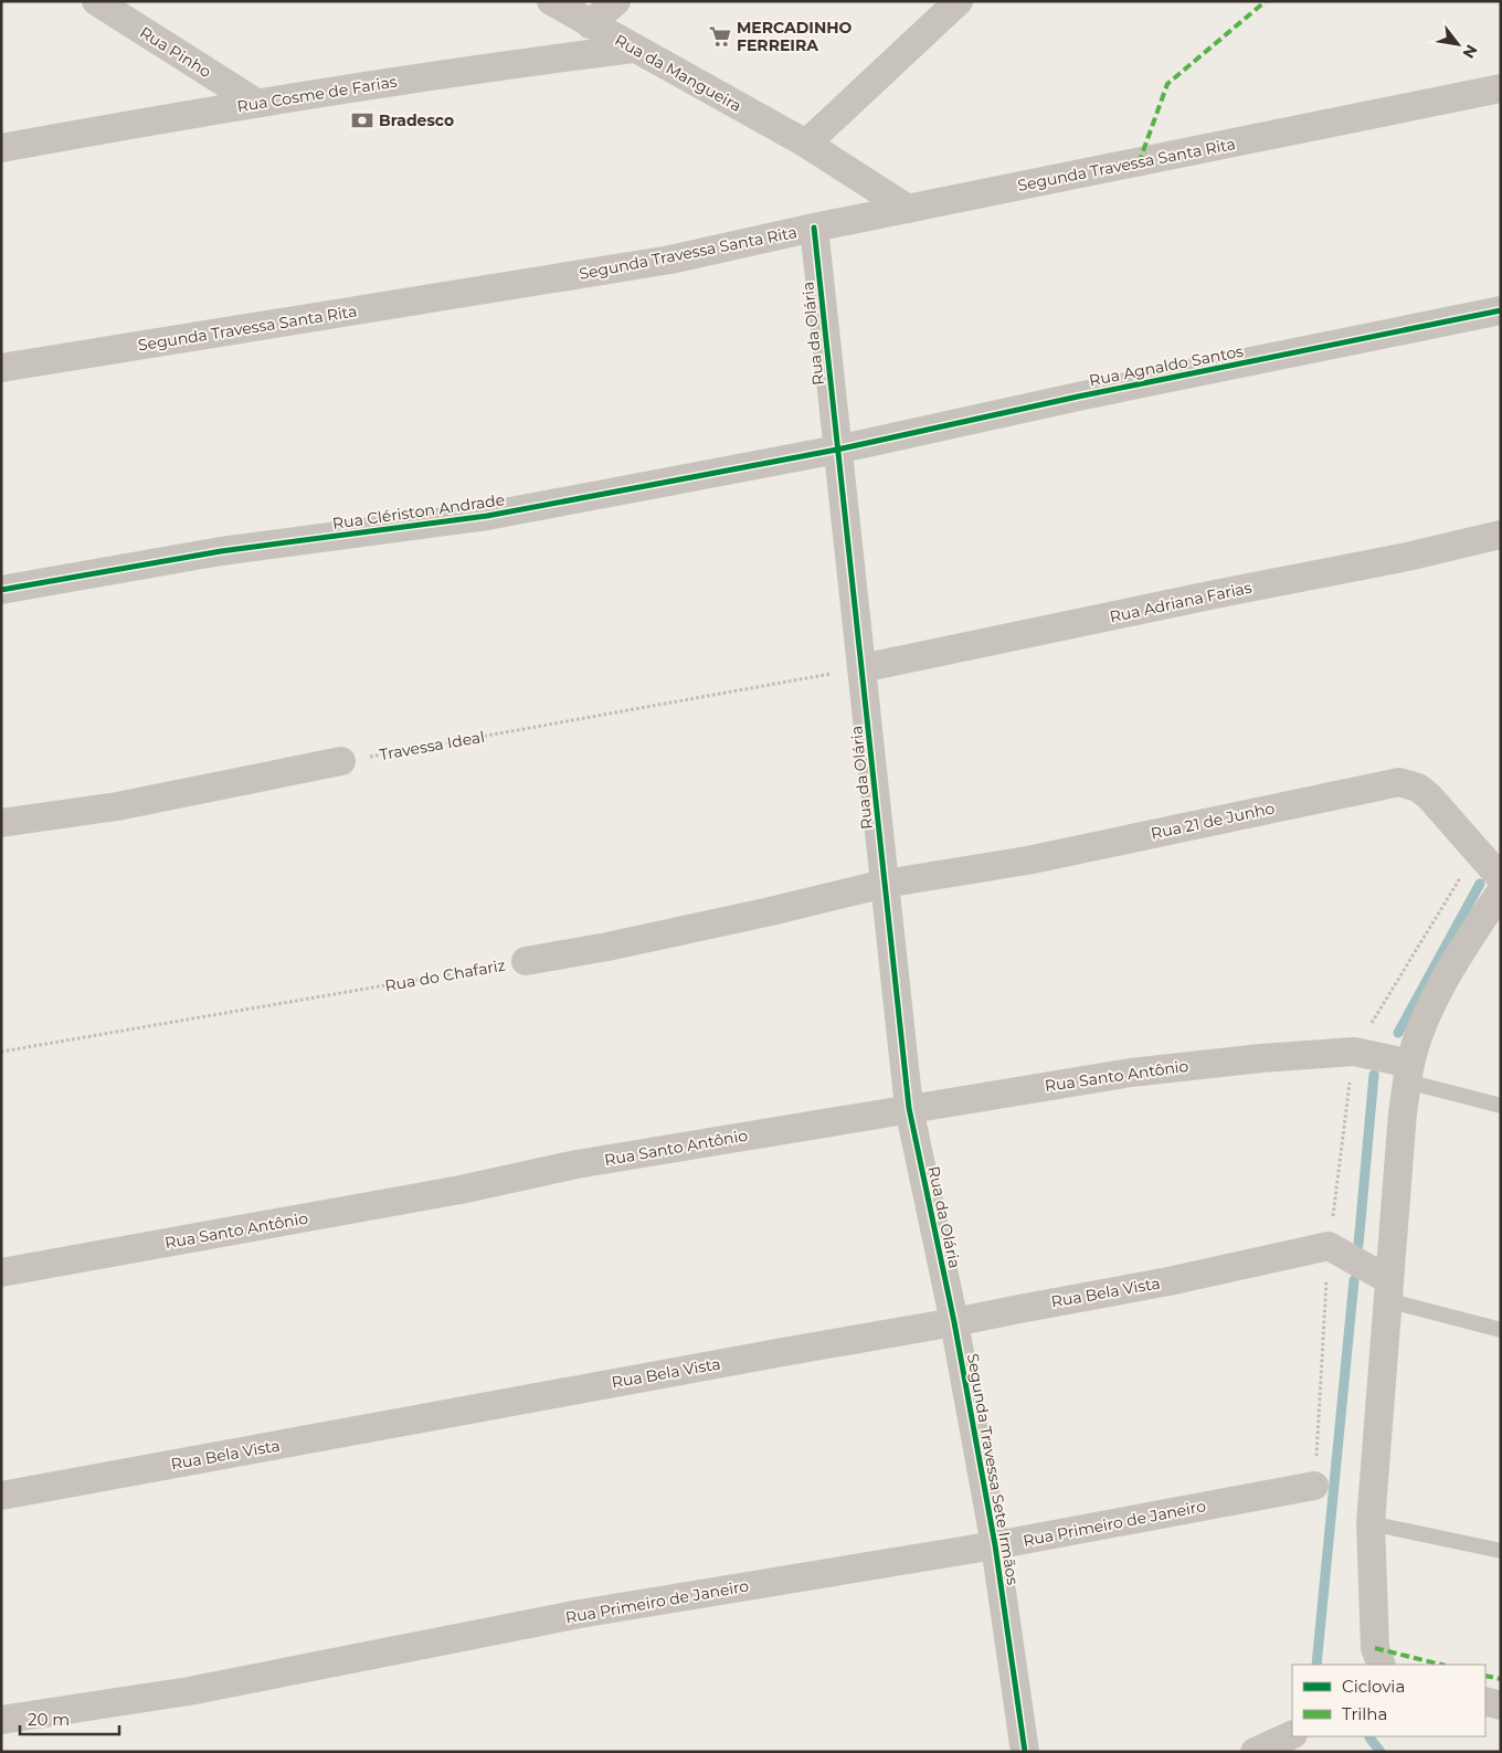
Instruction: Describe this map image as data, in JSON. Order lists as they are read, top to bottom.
{
  "streets": {
    "street": [
      "Rua Pinho",
      "Rua da Mangueira",
      "Rua Cosme de Farias",
      "Segunda Travessa Santa Rita",
      "Rua da Olária",
      "Rua Agnaldo Santos",
      "Rua Clériston Andrade",
      "Rua Adriana Farias",
      "Rua 21 de Junho",
      "Rua do Chafariz",
      "Rua Santo Antônio",
      "Rua Bela Vista",
      "Segunda Travessa Sete Irmãos",
      "Rua Primeiro de Janeiro"
    ],
    "path": ["Travessa Ideal"]
  },
  "crossings": [
    ["Rua Pinho", "Rua Cosme de Farias"],
    ["Rua da Mangueira", "Rua Cosme de Farias"],
    ["Rua da Mangueira", "Segunda Travessa Santa Rita"],
    ["Segunda Travessa Santa Rita", "Rua da Olária"],
    ["Rua da Olária", "Rua Agnaldo Santos"],
    ["Rua da Olária", "Rua Clériston Andrade"],
    ["Rua da Olária", "Rua Adriana Farias"],
    ["Rua da Olária", "Travessa Ideal"],
    ["Rua da Olária", "Rua 21 de Junho"],
    ["Rua da Olária", "Rua do Chafariz"],
    ["Rua da Olária", "Rua Santo Antônio"],
    ["Rua da Olária", "Rua Bela Vista"],
    ["Rua da Olária", "Segunda Travessa Sete Irmãos"],
    ["Rua Agnaldo Santos", "Rua Clériston Andrade"],
    ["Rua Adriana Farias", "Travessa Ideal"],
    ["Rua 21 de Junho", "Rua do Chafariz"],
    ["Rua Bela Vista", "Segunda Travessa Sete Irmãos"],
    ["Segunda Travessa Sete Irmãos", "Rua Primeiro de Janeiro"]
  ],
  "places": {
    "supermarket": ["MERCADINHO FERREIRA"],
    "bank": ["Bradesco"]
  },
  "legend": ["Ciclovia", "Trilha"],
  "scale_bar": "20 m",
  "north": "bottom right"
}
